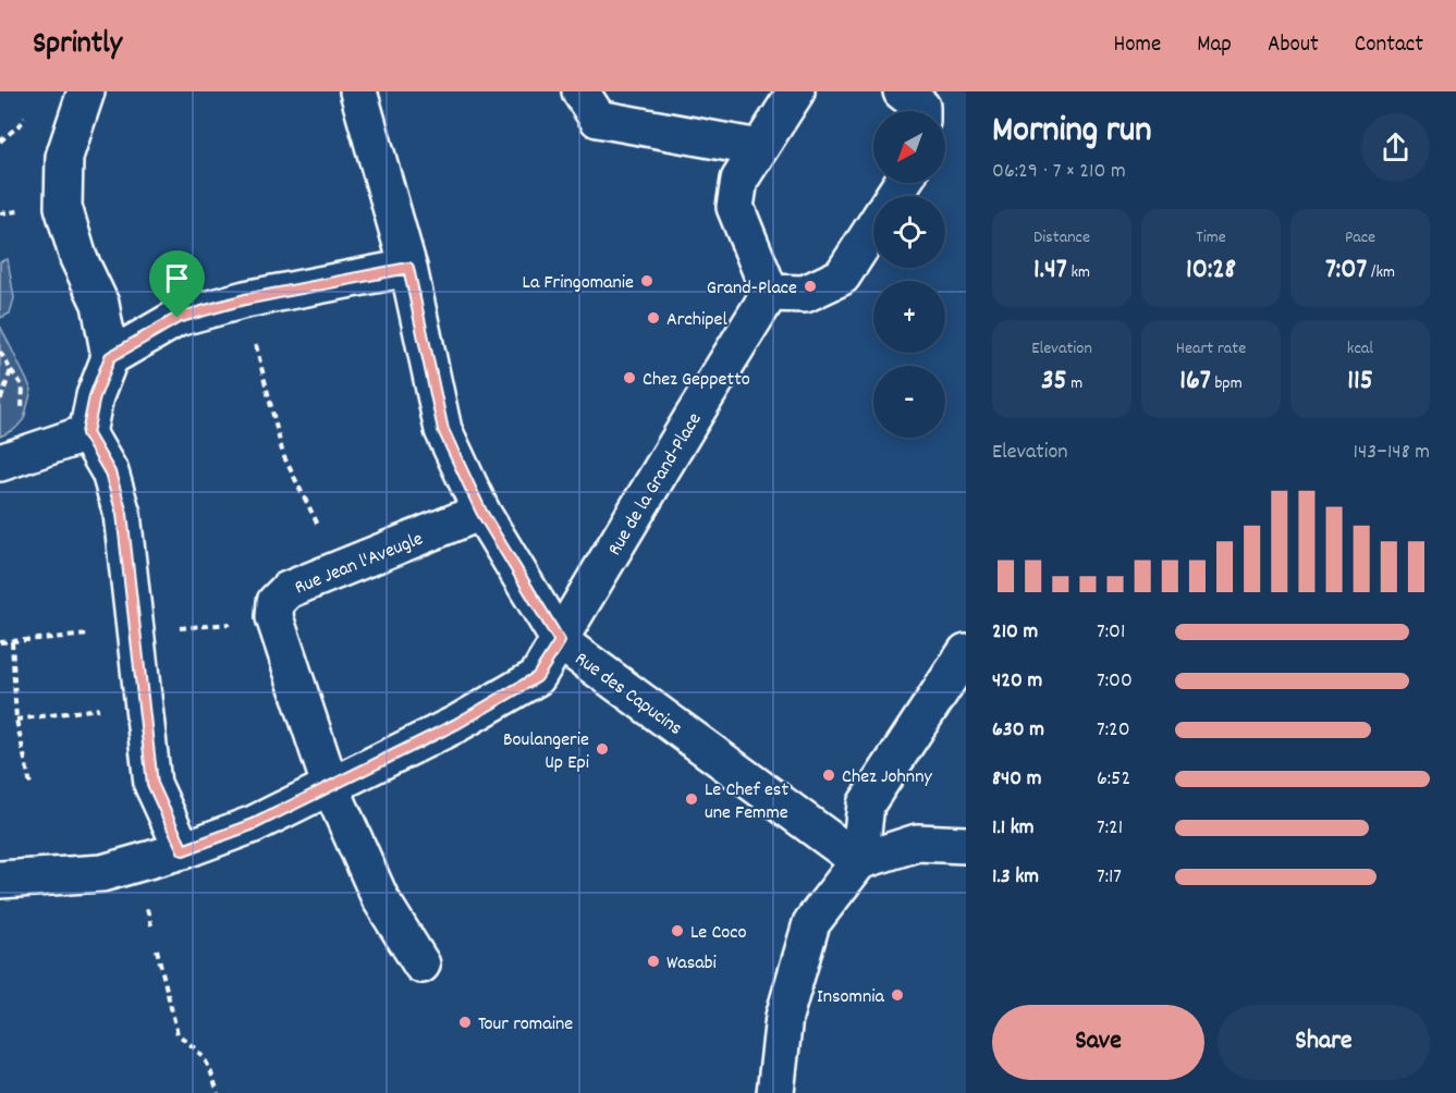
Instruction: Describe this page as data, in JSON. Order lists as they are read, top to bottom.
{
  "streets": {
    "street": ["Rue de la Grand-Place", "Rue Jean l'Aveugle", "Rue des Capucins"]
  },
  "crossings": [
    ["Rue de la Grand-Place", "Rue des Capucins"],
    ["Rue Jean l'Aveugle", "Rue des Capucins"]
  ],
  "places": [
    "La Fringomanie",
    "Grand-Place",
    "Archipel",
    "Chez Geppetto",
    "Boulangerie Up Epi",
    "Chez Johnny",
    "Le Chef est une Femme",
    "Le Coco",
    "Wasabi",
    "Insomnia",
    "Tour romaine"
  ],
  "north": "bottom left",
  "page": {
    "header": "Sprintly",
    "nav": [
      "Home",
      "Map",
      "About",
      "Contact"
    ],
    "heading": ["Morning run", "06:29 · 7 × 210 m"],
    "map_buttons": ["+", "−"],
    "stats": [
      ["Distance", "1.47 km"],
      ["Time", "10:28"],
      ["Pace", "7:07 /km"],
      ["Elevation", "35 m"],
      ["Heart rate", "167 bpm"],
      ["kcal", "115"]
    ],
    "chart": ["Elevation", "143–148 m"],
    "list": [
      {
        "name": "210 m",
        "note": "7:01"
      },
      {
        "name": "420 m",
        "note": "7:00"
      },
      {
        "name": "630 m",
        "note": "7:20"
      },
      {
        "name": "840 m",
        "note": "6:52"
      },
      {
        "name": "1.1 km",
        "note": "7:21"
      },
      {
        "name": "1.3 km",
        "note": "7:17"
      }
    ],
    "buttons": ["Save", "Share"]
  }
}
